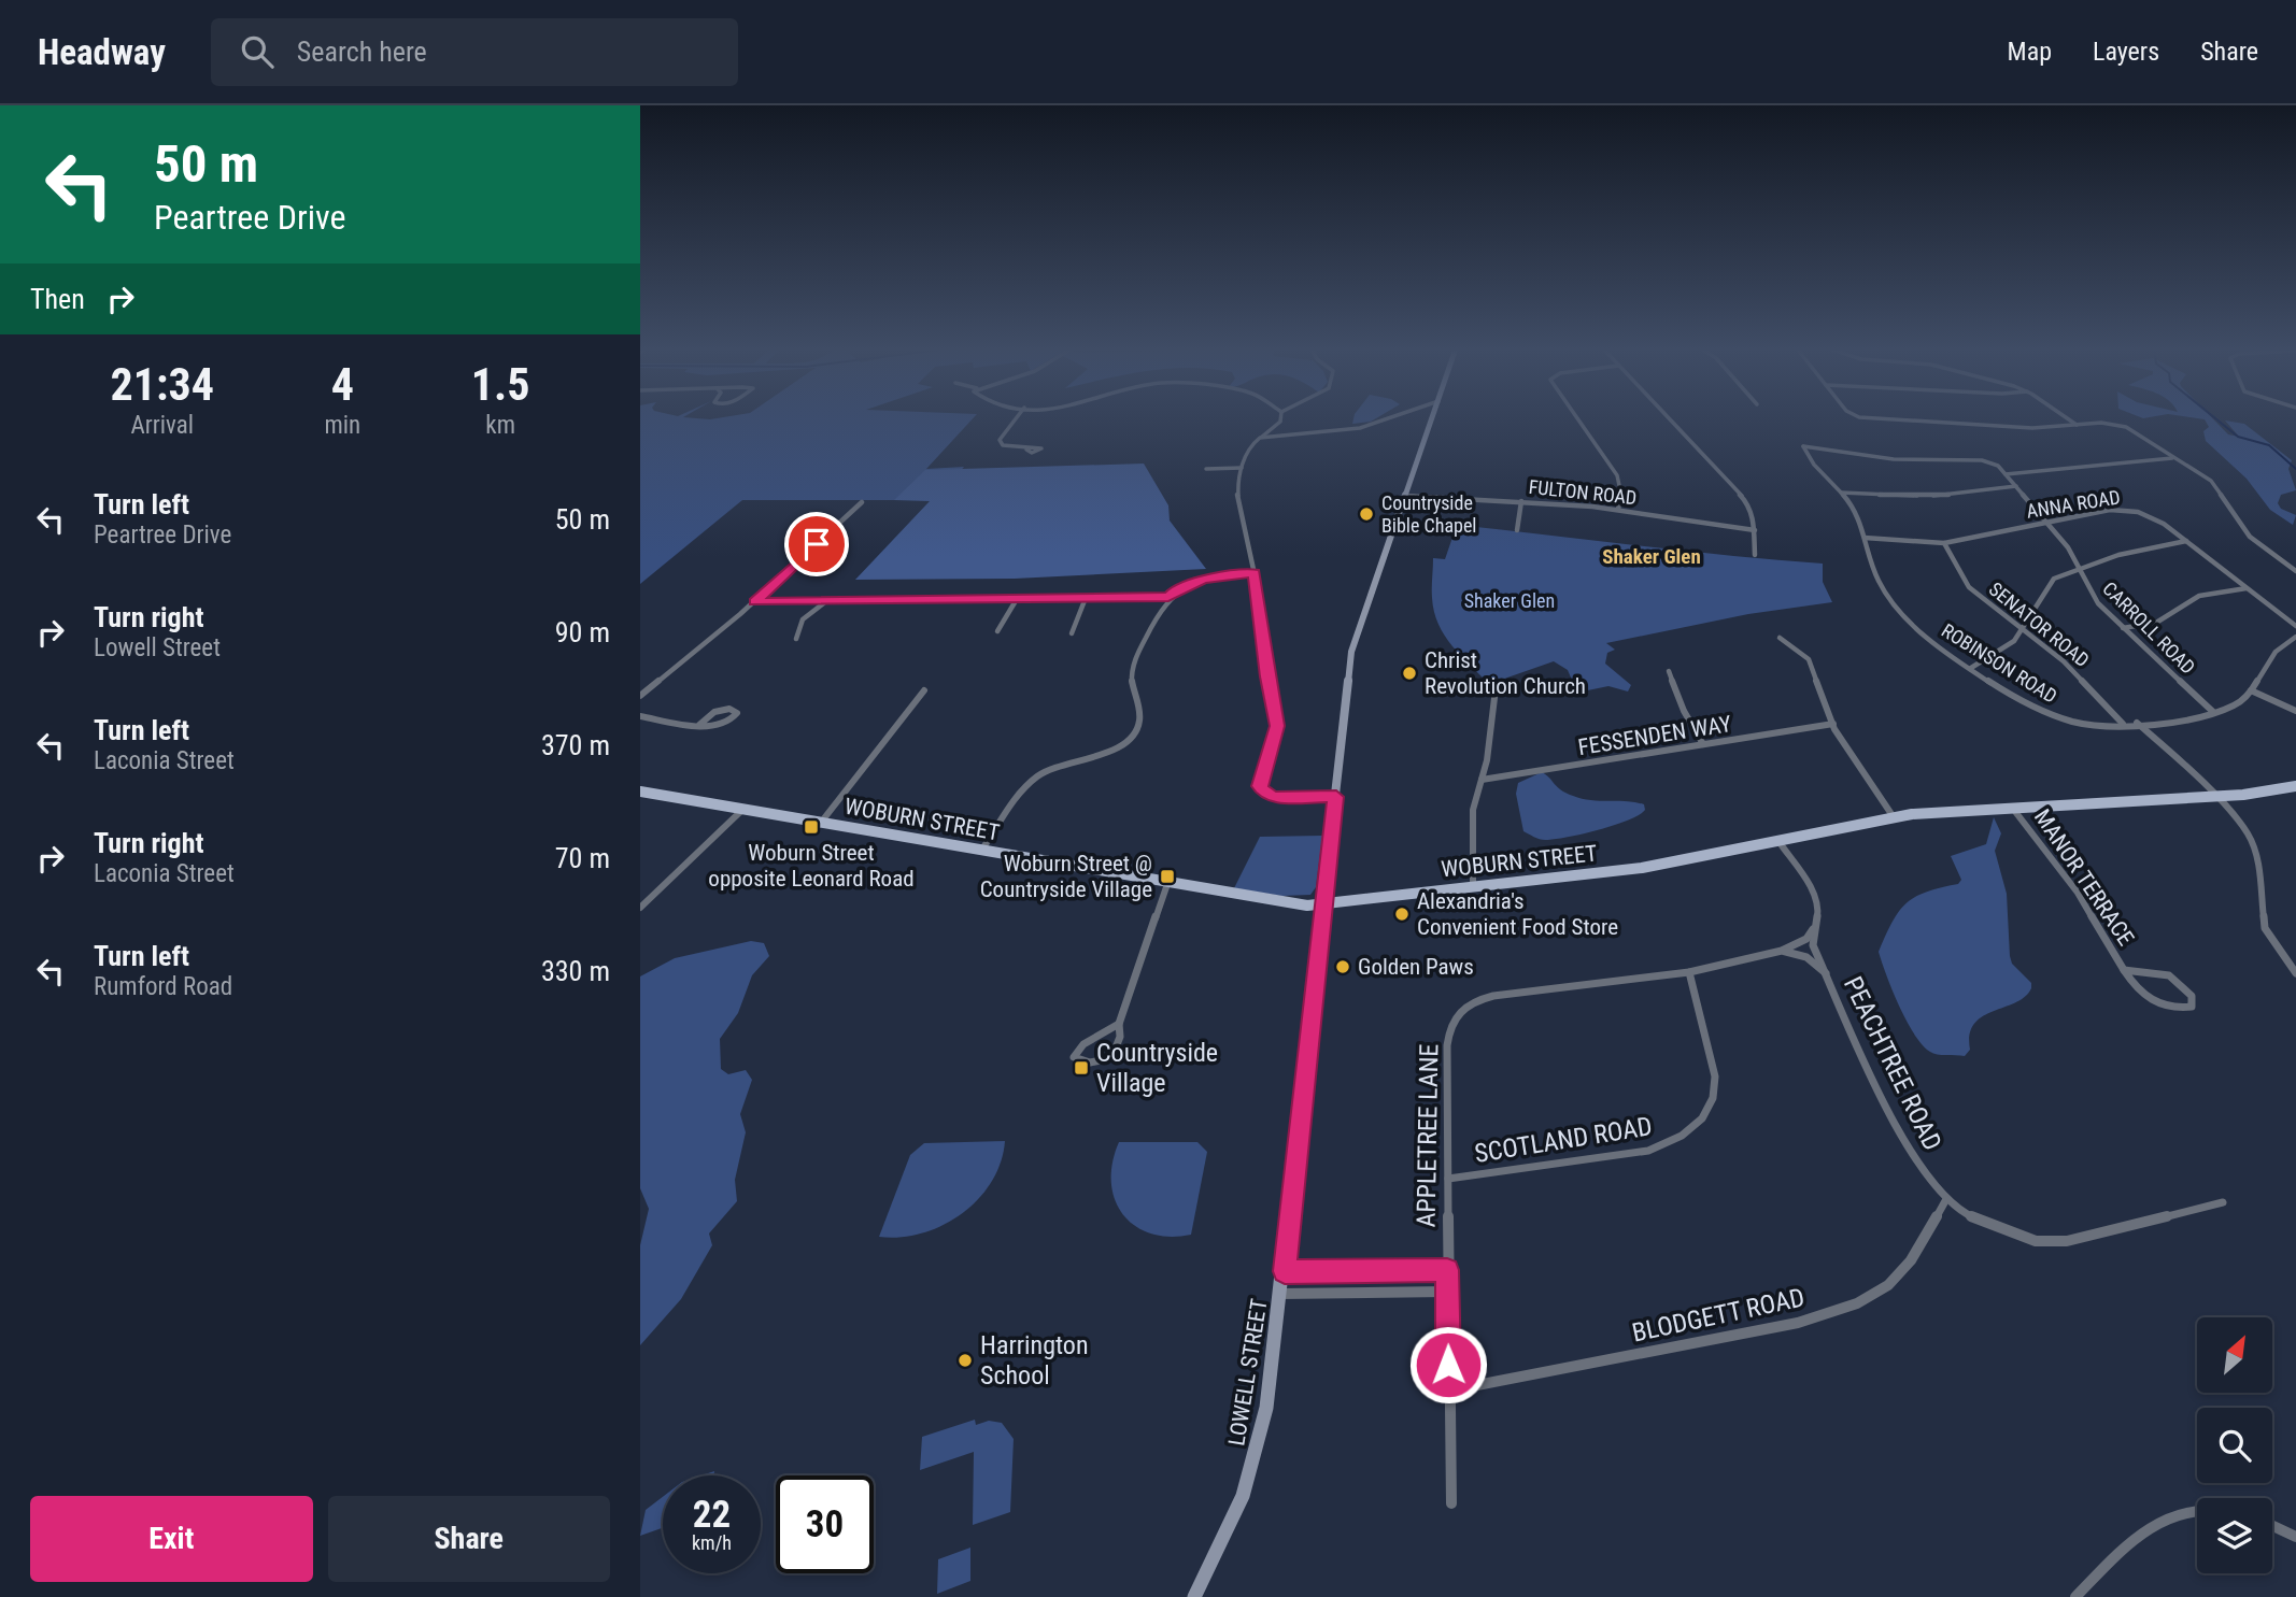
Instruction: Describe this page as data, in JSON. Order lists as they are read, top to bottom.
{
  "streets": {
    "main road": ["WOBURN STREET", "LOWELL STREET"],
    "street": [
      "FULTON ROAD",
      "ANNA ROAD",
      "SENATOR ROAD",
      "CARROLL ROAD",
      "ROBINSON ROAD",
      "FESSENDEN WAY",
      "MANOR TERRACE",
      "PEACHTREE ROAD",
      "APPLETREE LANE",
      "SCOTLAND ROAD",
      "BLODGETT ROAD"
    ]
  },
  "crossings": [
    ["FULTON ROAD", "LOWELL STREET"],
    ["ANNA ROAD", "SENATOR ROAD"],
    ["ANNA ROAD", "CARROLL ROAD"],
    ["ANNA ROAD", "ROBINSON ROAD"],
    ["SENATOR ROAD", "ROBINSON ROAD"],
    ["CARROLL ROAD", "ROBINSON ROAD"],
    ["WOBURN STREET", "MANOR TERRACE"],
    ["WOBURN STREET", "PEACHTREE ROAD"],
    ["WOBURN STREET", "LOWELL STREET"],
    ["PEACHTREE ROAD", "APPLETREE LANE"],
    ["PEACHTREE ROAD", "BLODGETT ROAD"],
    ["APPLETREE LANE", "SCOTLAND ROAD"],
    ["APPLETREE LANE", "BLODGETT ROAD"]
  ],
  "districts": ["Shaker Glen"],
  "parks": ["Shaker Glen"],
  "places": {
    "other": [
      "Countryside Bible Chapel",
      "Christ Revolution Church",
      "Alexandria's Convenient Food Store",
      "Golden Paws",
      "Harrington School"
    ],
    "transit": ["Woburn Street opposite Leonard Road", "Woburn Street @ Countryside Village", "Countryside Village"]
  },
  "north": "top right",
  "page": {
    "header": "Headway",
    "search": "Search here",
    "nav": ["Map", "Layers", "Share"],
    "turn": ["50 m", "Peartree Drive"],
    "then": "Then",
    "eta": [
      "21:34",
      "Arrival",
      "4",
      "min",
      "1.5",
      "km"
    ],
    "list": [
      {
        "name": "Turn left",
        "note": "Peartree Drive",
        "value": "50 m"
      },
      {
        "name": "Turn right",
        "note": "Lowell Street",
        "value": "90 m"
      },
      {
        "name": "Turn left",
        "note": "Laconia Street",
        "value": "370 m"
      },
      {
        "name": "Turn right",
        "note": "Laconia Street",
        "value": "70 m"
      },
      {
        "name": "Turn left",
        "note": "Rumford Road",
        "value": "330 m"
      }
    ],
    "speed": "22 km/h",
    "limit": "30",
    "buttons": ["Exit", "Share"]
  }
}
